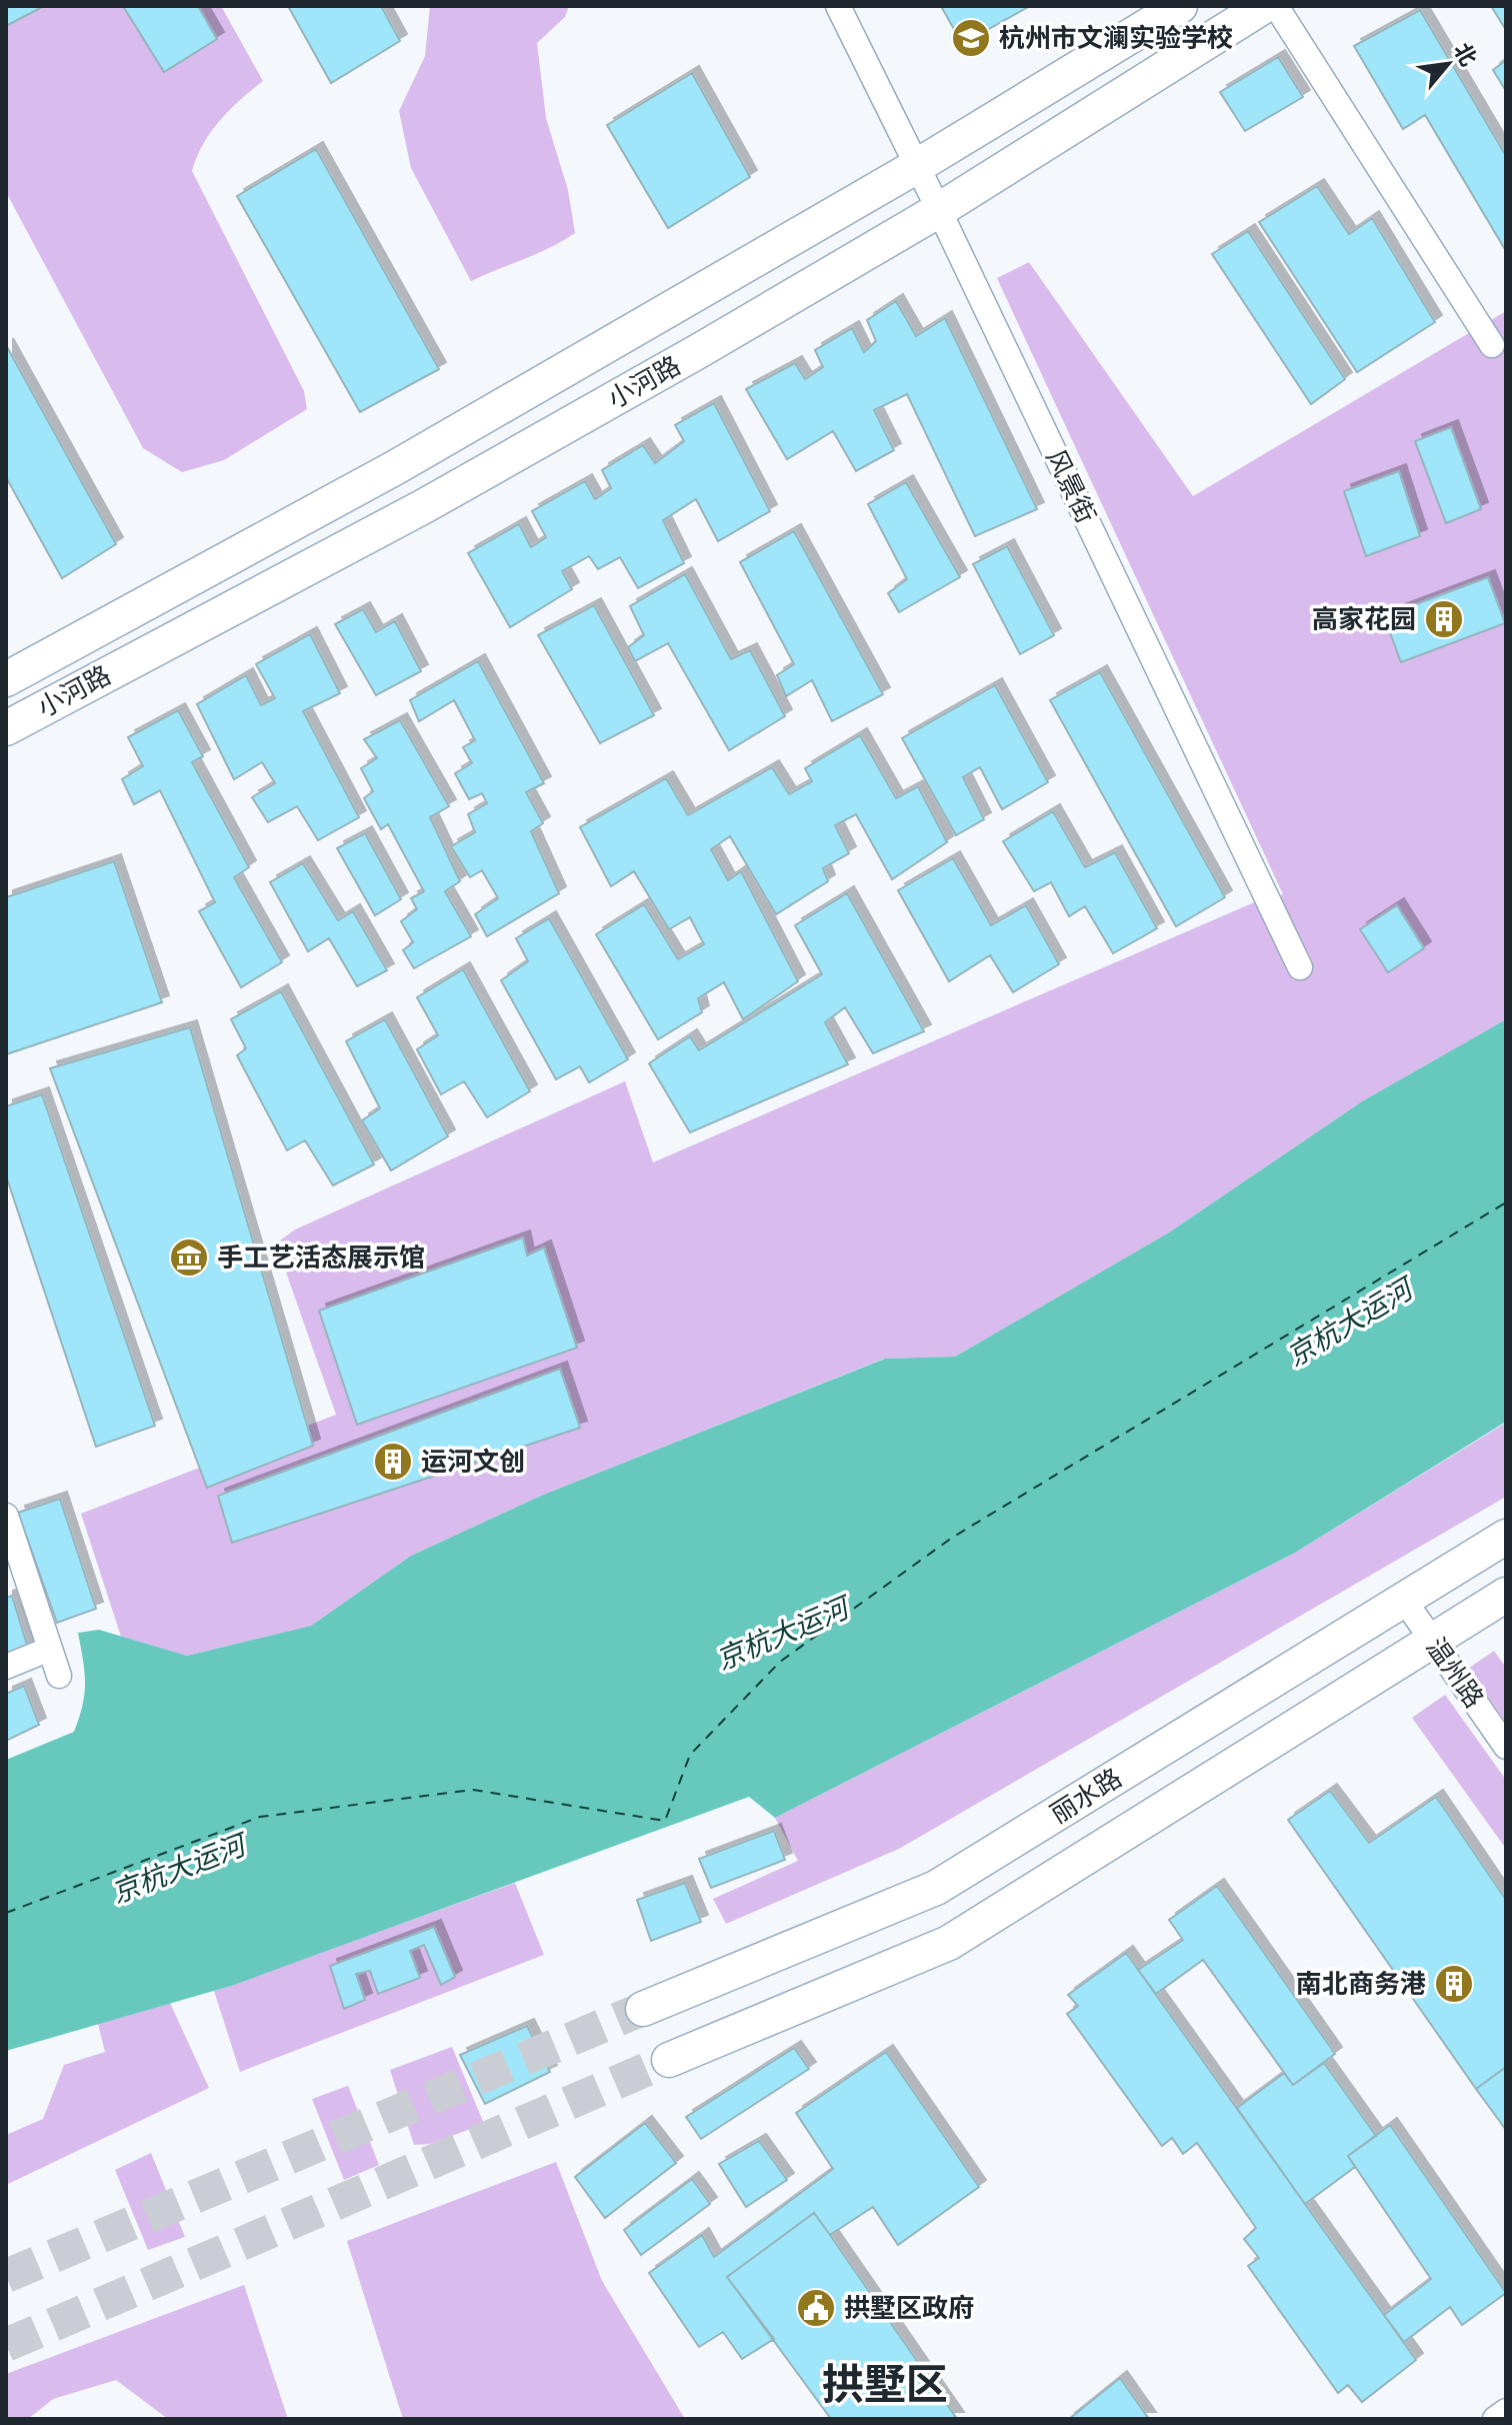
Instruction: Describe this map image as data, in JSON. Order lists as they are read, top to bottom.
{
  "streets": {
    "main road": ["小河路", "丽水路"],
    "street": ["风景街", "温州路"]
  },
  "crossings": [
    ["小河路", "风景街"],
    ["温州路", "丽水路"]
  ],
  "districts": ["拱墅区"],
  "water": ["京杭大运河"],
  "places": {
    "school or university": ["杭州市文澜实验学校"],
    "building": ["高家花园", "运河文创", "南北商务港"],
    "museum": ["手工艺活态展示馆"],
    "public building": ["拱墅区政府"]
  },
  "north": "top right"
}
